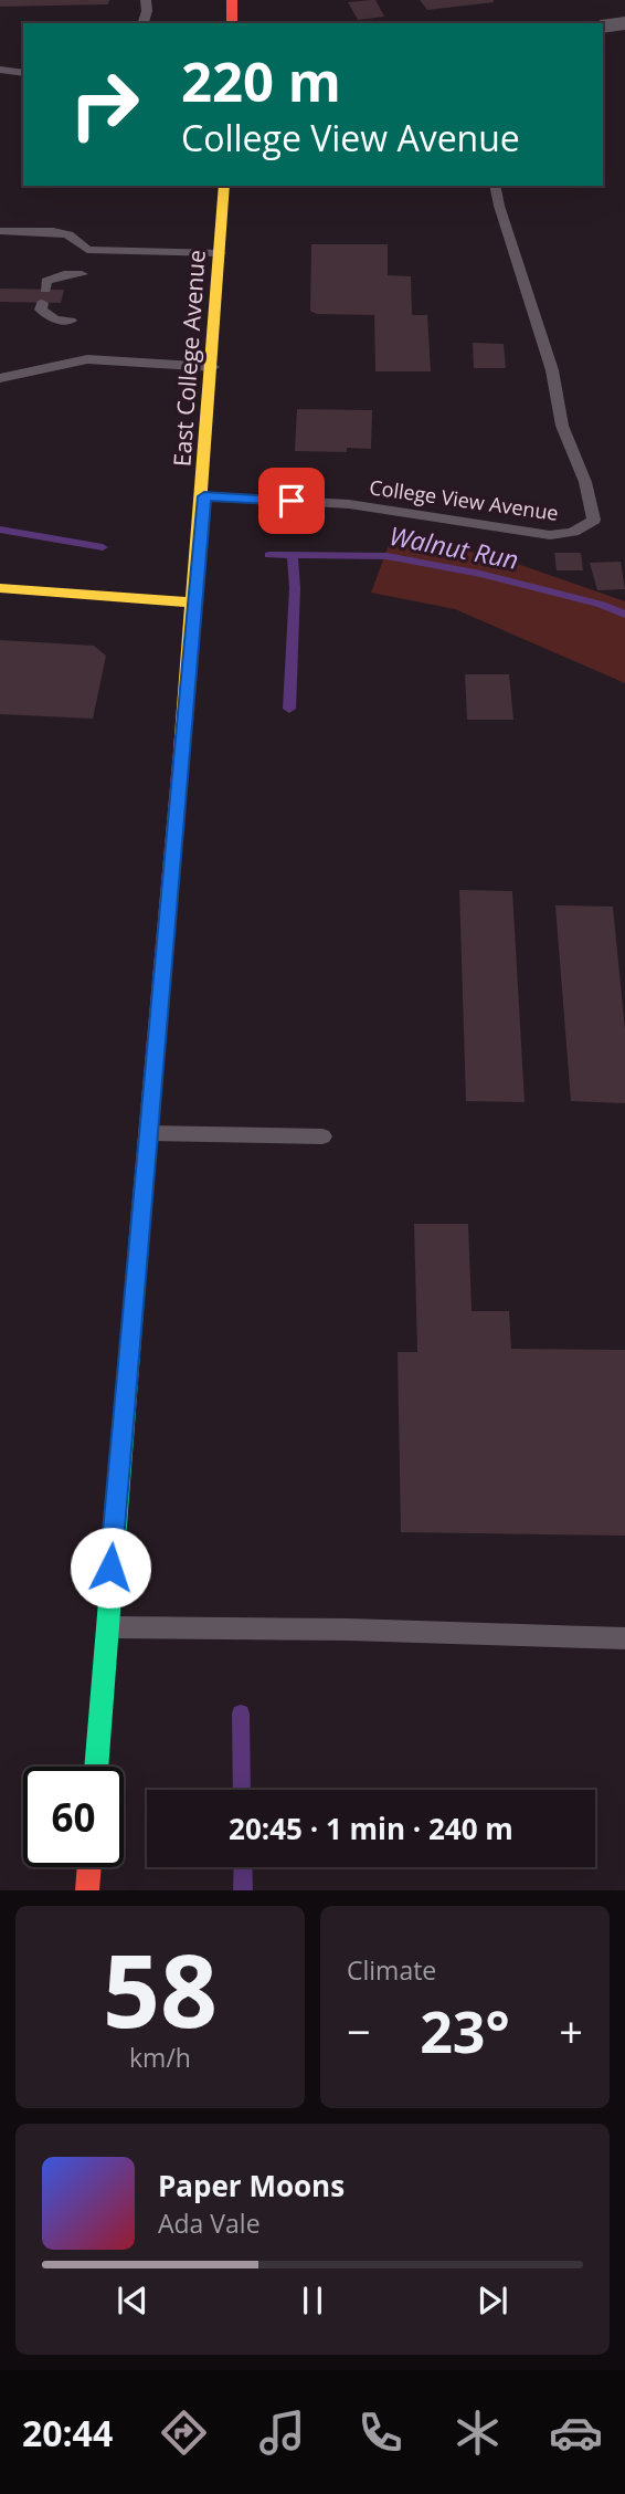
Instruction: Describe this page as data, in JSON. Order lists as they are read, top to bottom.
{
  "streets": {
    "main road": ["East College Avenue"],
    "lane": ["College View Avenue"]
  },
  "crossings": [
    ["East College Avenue", "College View Avenue"]
  ],
  "water": ["Walnut Run"],
  "page": {
    "turn": ["220 m", "College View Avenue"],
    "limit": "60",
    "trip": "20:45 · 1 min · 240 m",
    "tile": [
      ["58", "km/h"],
      "Climate"
    ],
    "heat": ["−", "23°", "+"],
    "song": ["Paper Moons", "Ada Vale"],
    "tabs": "20:44"
  }
}
